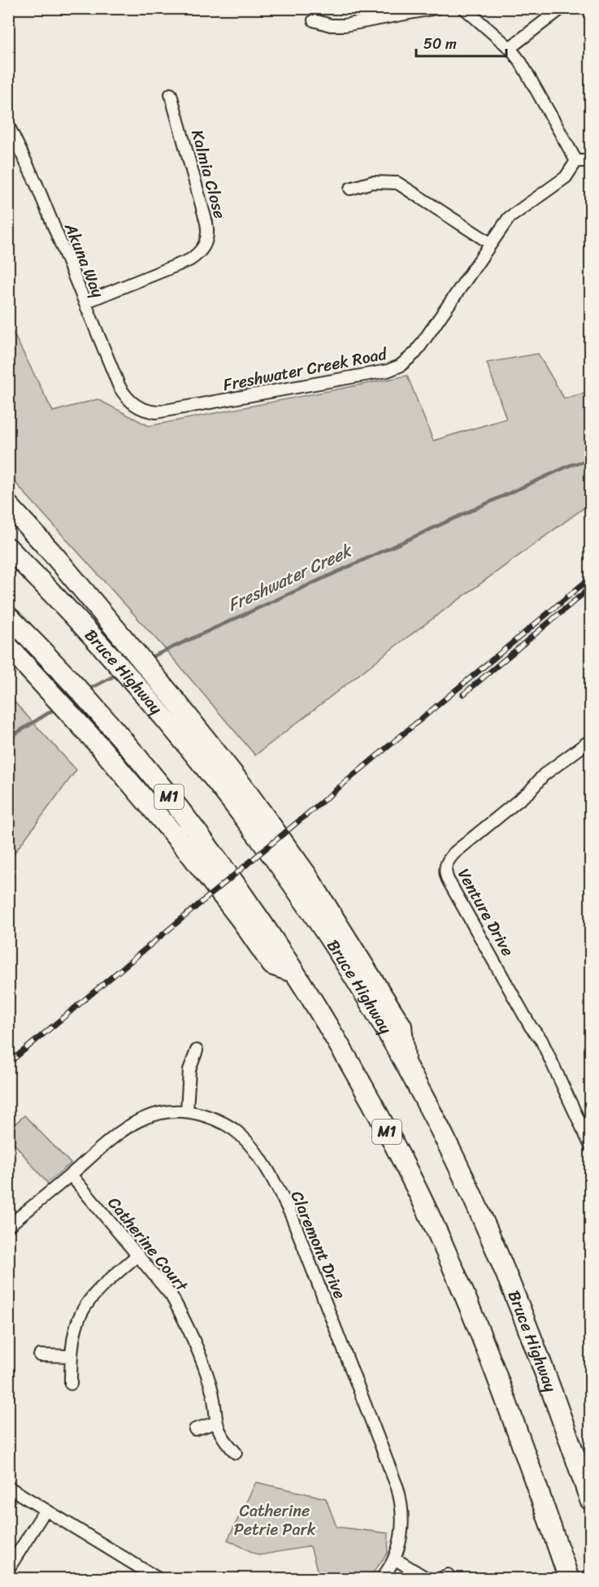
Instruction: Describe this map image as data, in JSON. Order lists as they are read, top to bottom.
{
  "streets": {
    "highway": ["Bruce Highway", "M1"],
    "street": [
      "Kalmia Close",
      "Akuna Way",
      "Freshwater Creek Road",
      "Venture Drive",
      "Catherine Court",
      "Claremont Drive"
    ]
  },
  "crossings": [
    ["Kalmia Close", "Akuna Way"],
    ["Akuna Way", "Freshwater Creek Road"],
    ["Catherine Court", "Claremont Drive"]
  ],
  "water": ["Freshwater Creek"],
  "parks": ["Catherine Petrie Park"],
  "scale_bar": "50 m"
}
